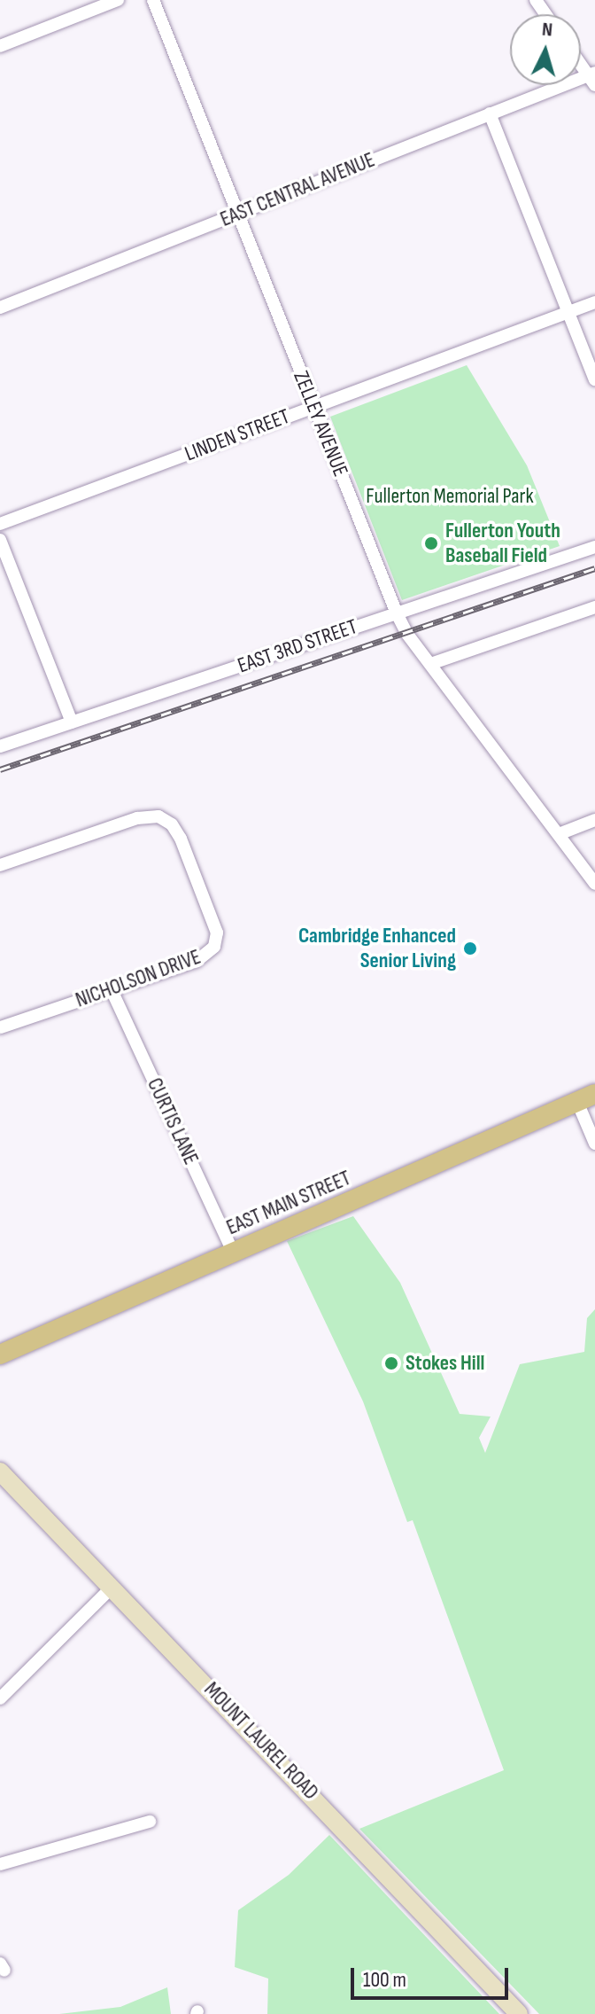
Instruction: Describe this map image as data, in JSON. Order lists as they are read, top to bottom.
{
  "streets": {
    "main road": ["EAST MAIN STREET", "MOUNT LAUREL ROAD"],
    "street": [
      "EAST CENTRAL AVENUE",
      "ZELLEY AVENUE",
      "LINDEN STREET",
      "EAST 3RD STREET",
      "NICHOLSON DRIVE",
      "CURTIS LANE"
    ]
  },
  "crossings": [
    ["EAST CENTRAL AVENUE", "ZELLEY AVENUE"],
    ["ZELLEY AVENUE", "LINDEN STREET"],
    ["ZELLEY AVENUE", "EAST 3RD STREET"],
    ["NICHOLSON DRIVE", "CURTIS LANE"],
    ["CURTIS LANE", "EAST MAIN STREET"]
  ],
  "parks": ["Fullerton Memorial Park"],
  "places": ["Fullerton Youth Baseball Field", "Cambridge Enhanced Senior Living", "Stokes Hill"],
  "scale_bar": "100 m",
  "north": "top"
}
